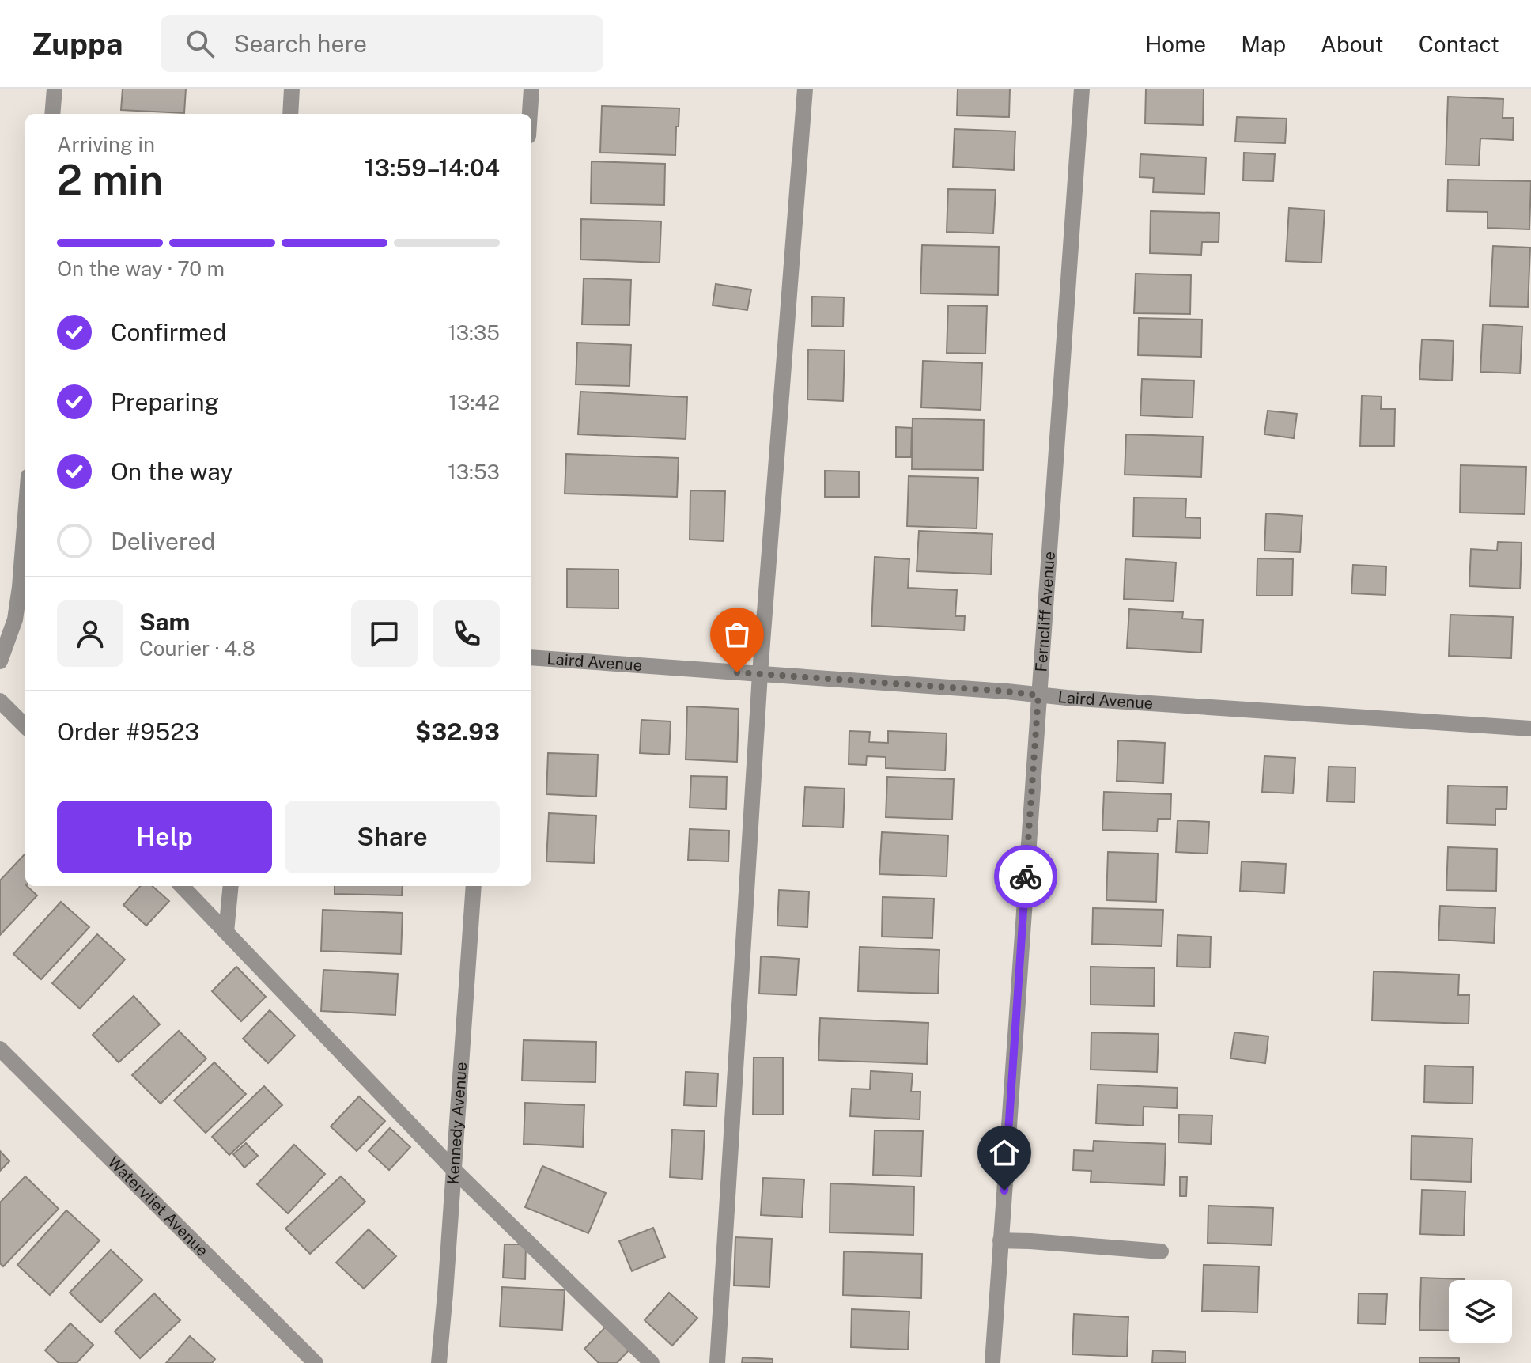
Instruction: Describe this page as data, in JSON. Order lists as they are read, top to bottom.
{
  "streets": {
    "street": [
      "Ferncliff Avenue",
      "Laird Avenue",
      "Kennedy Avenue",
      "Watervliet Avenue"
    ]
  },
  "crossings": [
    ["Ferncliff Avenue", "Laird Avenue"]
  ],
  "page": {
    "header": "Zuppa",
    "search": "Search here",
    "nav": [
      "Home",
      "Map",
      "About",
      "Contact"
    ],
    "heading": ["2 min", "Arriving in", "13:59–14:04"],
    "panel": [
      "Sam",
      "Courier · 4.8",
      "Order #9523",
      "$32.93"
    ],
    "bar": "On the way · 70 m",
    "list": [
      ["Confirmed", "13:35"],
      ["Preparing", "13:42"],
      ["On the way", "13:53"],
      "Delivered"
    ],
    "buttons": ["Help", "Share"]
  }
}
